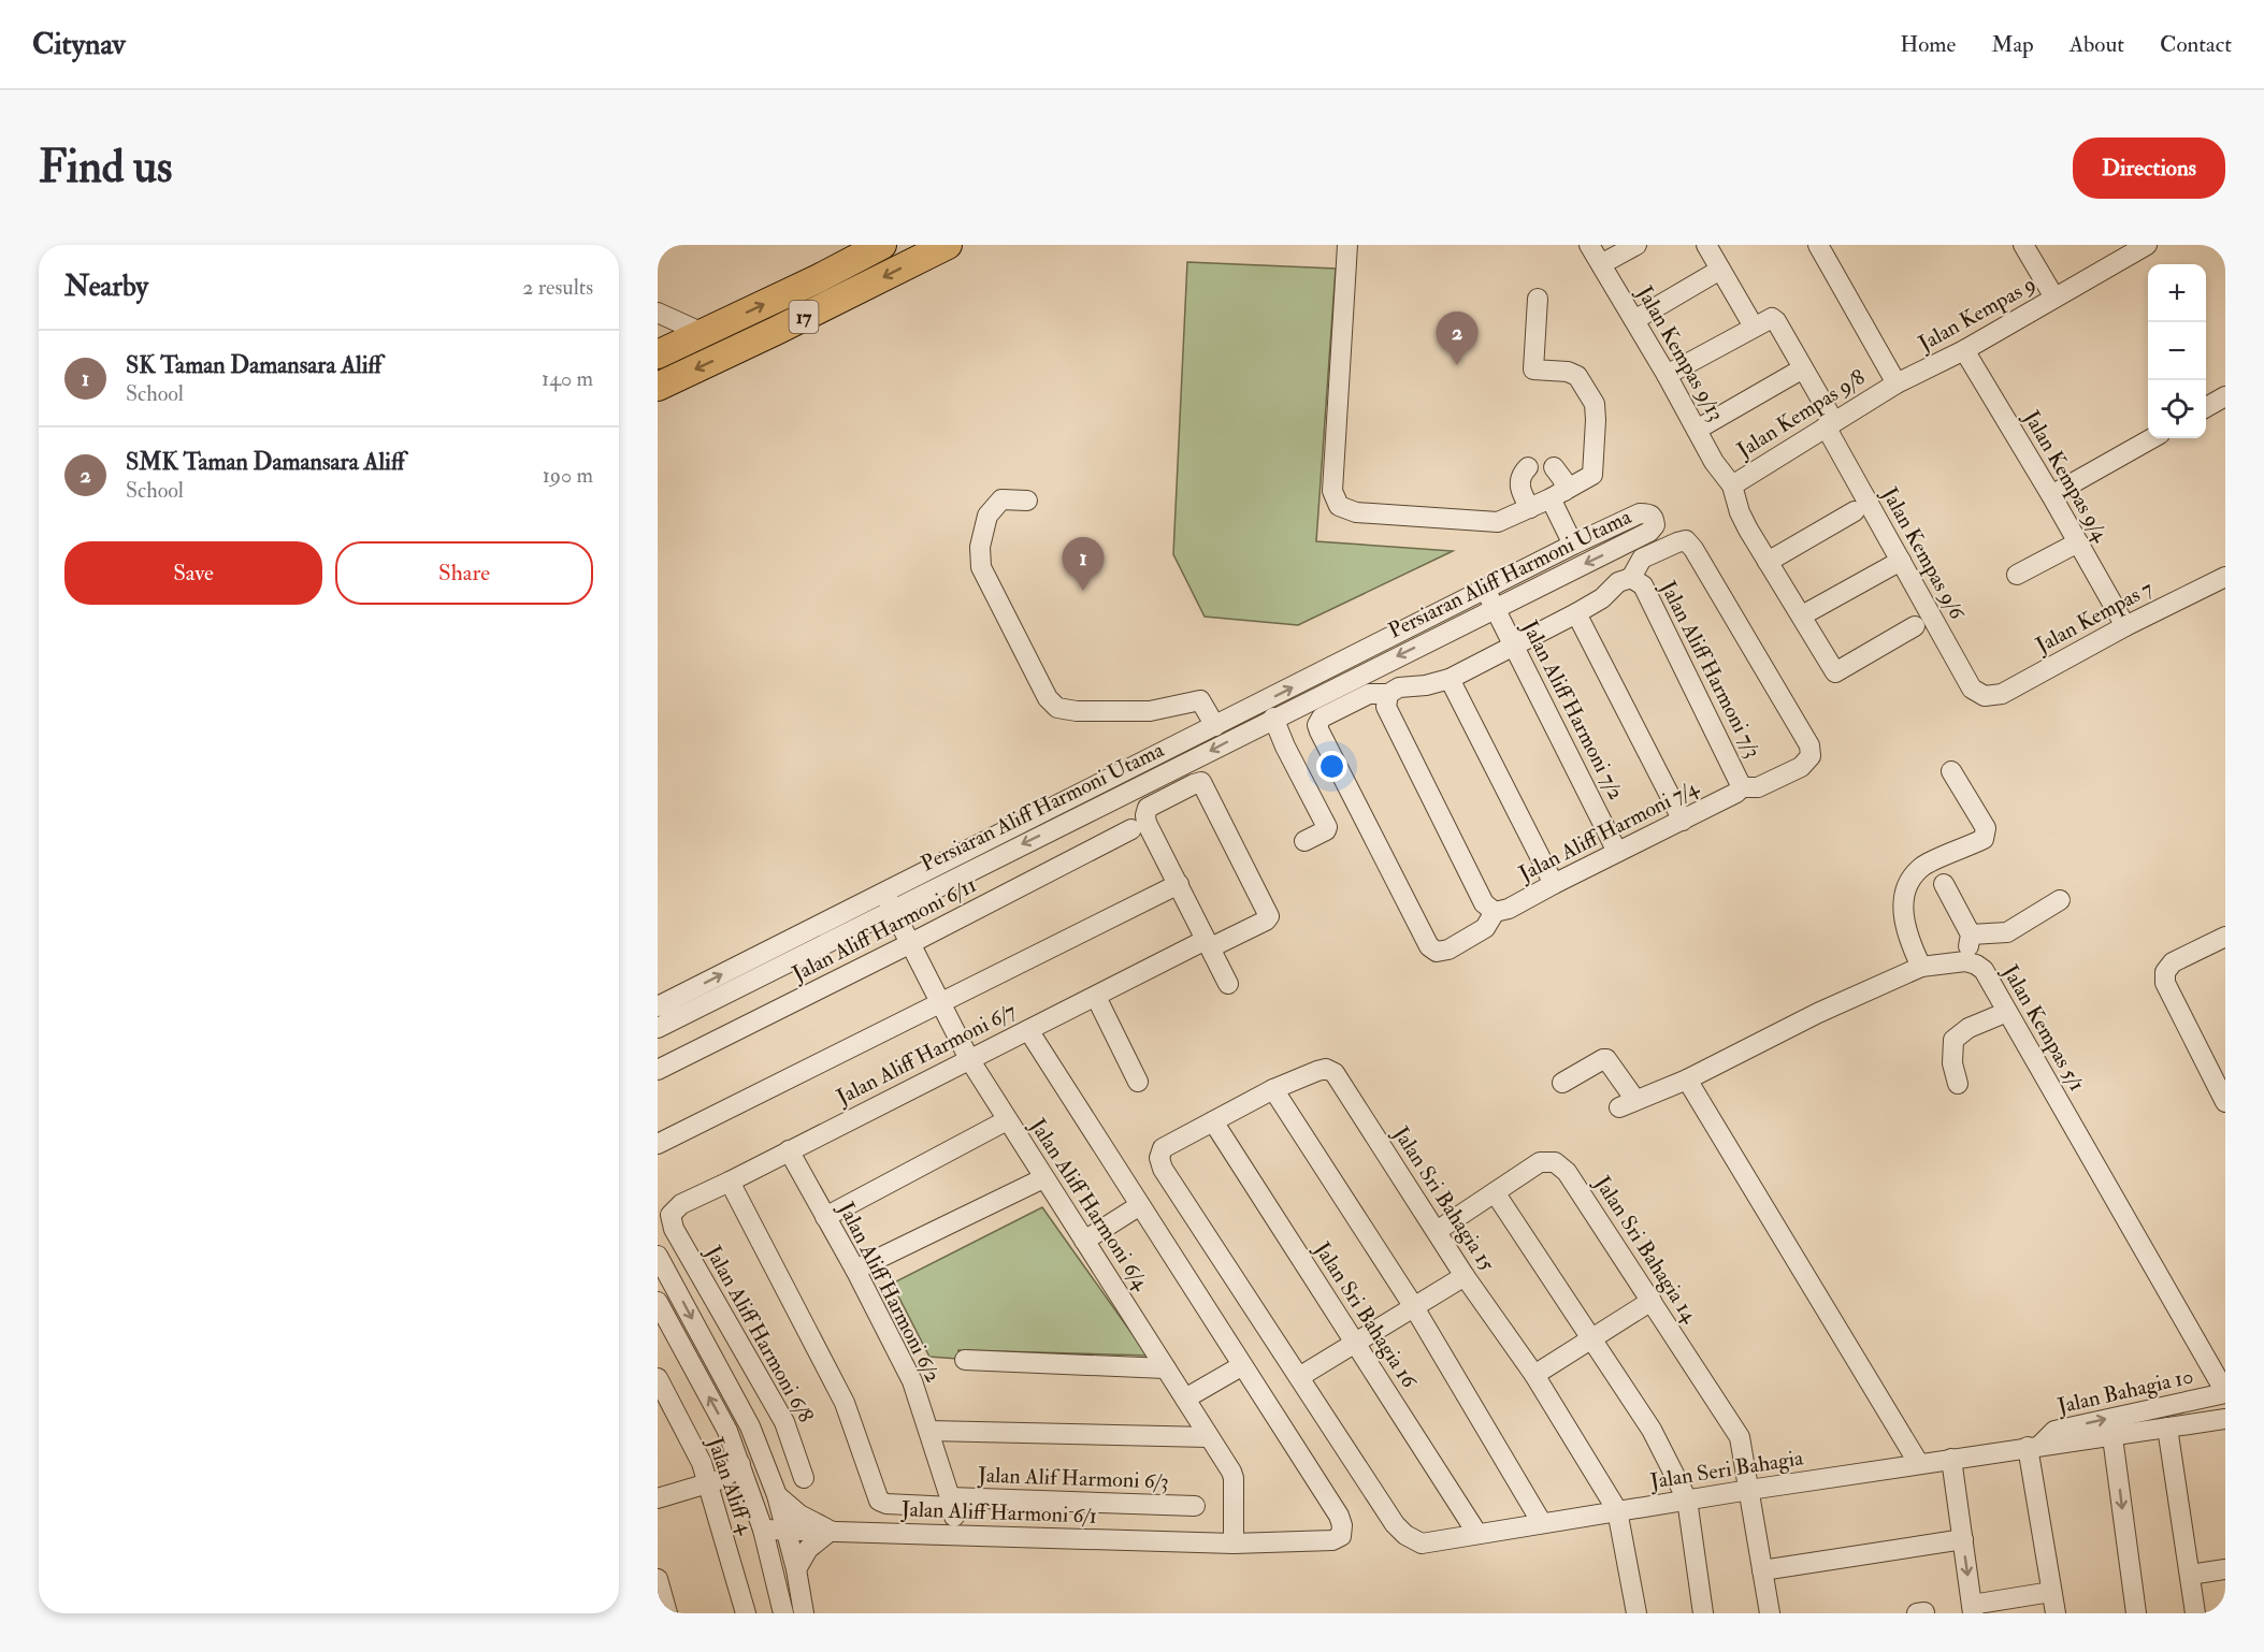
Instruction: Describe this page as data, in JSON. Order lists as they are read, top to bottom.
{
  "streets": {
    "highway": ["17"],
    "street": [
      "Jalan Kempas 9",
      "Jalan Kempas 9/13",
      "Jalan Kempas 9/8",
      "Jalan Kempas 9/4",
      "Jalan Kempas 9/6",
      "Persiaran Aliff Harmoni Utama",
      "Jalan Kempas 7",
      "Jalan Aliff Harmoni 7/3",
      "Jalan Aliff Harmoni 7/2",
      "Jalan Aliff Harmoni 7/4",
      "Jalan Aliff Harmoni 6/11",
      "Jalan Kempas 5/1",
      "Jalan Aliff Harmoni 6/7",
      "Jalan Sri Bahagia 15",
      "Jalan Aliff Harmoni 6/4",
      "Jalan Sri Bahagia 14",
      "Jalan Aliff Harmoni 6/2",
      "Jalan Sri Bahagia 16",
      "Jalan Aliff Harmoni 6/8",
      "Jalan Bahagia 10",
      "Jalan Seri Bahagia",
      "Jalan Alif Harmoni 6/3",
      "Jalan Aliff 4",
      "Jalan Aliff Harmoni 6/1"
    ]
  },
  "crossings": [
    ["Jalan Kempas 9", "Jalan Kempas 9/8"],
    ["Jalan Kempas 9", "Jalan Kempas 9/4"],
    ["Jalan Kempas 9/13", "Jalan Kempas 9/8"],
    ["Jalan Kempas 9/8", "Jalan Kempas 9/6"],
    ["Jalan Kempas 9/4", "Jalan Kempas 7"],
    ["Jalan Kempas 9/6", "Jalan Kempas 7"],
    ["Persiaran Aliff Harmoni Utama", "Jalan Aliff Harmoni 7/2"],
    ["Persiaran Aliff Harmoni Utama", "Jalan Aliff Harmoni 6/4"],
    ["Jalan Aliff Harmoni 7/3", "Jalan Aliff Harmoni 7/4"],
    ["Jalan Aliff Harmoni 7/2", "Jalan Aliff Harmoni 7/4"],
    ["Jalan Aliff Harmoni 6/11", "Jalan Aliff Harmoni 6/4"],
    ["Jalan Kempas 5/1", "Jalan Bahagia 10"],
    ["Jalan Aliff Harmoni 6/7", "Jalan Aliff Harmoni 6/4"],
    ["Jalan Aliff Harmoni 6/7", "Jalan Aliff Harmoni 6/2"],
    ["Jalan Aliff Harmoni 6/7", "Jalan Aliff Harmoni 6/8"],
    ["Jalan Aliff Harmoni 6/7", "Jalan Alif Harmoni 6/3"],
    ["Jalan Sri Bahagia 15", "Jalan Sri Bahagia 14"],
    ["Jalan Sri Bahagia 15", "Jalan Sri Bahagia 16"],
    ["Jalan Sri Bahagia 15", "Jalan Seri Bahagia"],
    ["Jalan Aliff Harmoni 6/4", "Jalan Aliff Harmoni 6/1"],
    ["Jalan Sri Bahagia 14", "Jalan Seri Bahagia"],
    ["Jalan Aliff Harmoni 6/2", "Jalan Alif Harmoni 6/3"],
    ["Jalan Aliff Harmoni 6/2", "Jalan Aliff Harmoni 6/1"],
    ["Jalan Sri Bahagia 16", "Jalan Seri Bahagia"],
    ["Jalan Bahagia 10", "Jalan Seri Bahagia"]
  ],
  "one_way": ["Jalan Bahagia 10"],
  "page": {
    "header": "Citynav",
    "nav": [
      "Home",
      "Map",
      "About",
      "Contact"
    ],
    "buttons": [
      "Directions",
      ["Save", "Share"]
    ],
    "title": "Find us",
    "heading": ["Nearby", "2 results"],
    "map_buttons": ["+", "−"],
    "pins": ["2", "1"],
    "list": [
      {
        "mark": "1",
        "name": "SK Taman Damansara Aliff",
        "note": "School",
        "value": "140 m"
      },
      {
        "mark": "2",
        "name": "SMK Taman Damansara Aliff",
        "note": "School",
        "value": "190 m"
      }
    ]
  }
}
